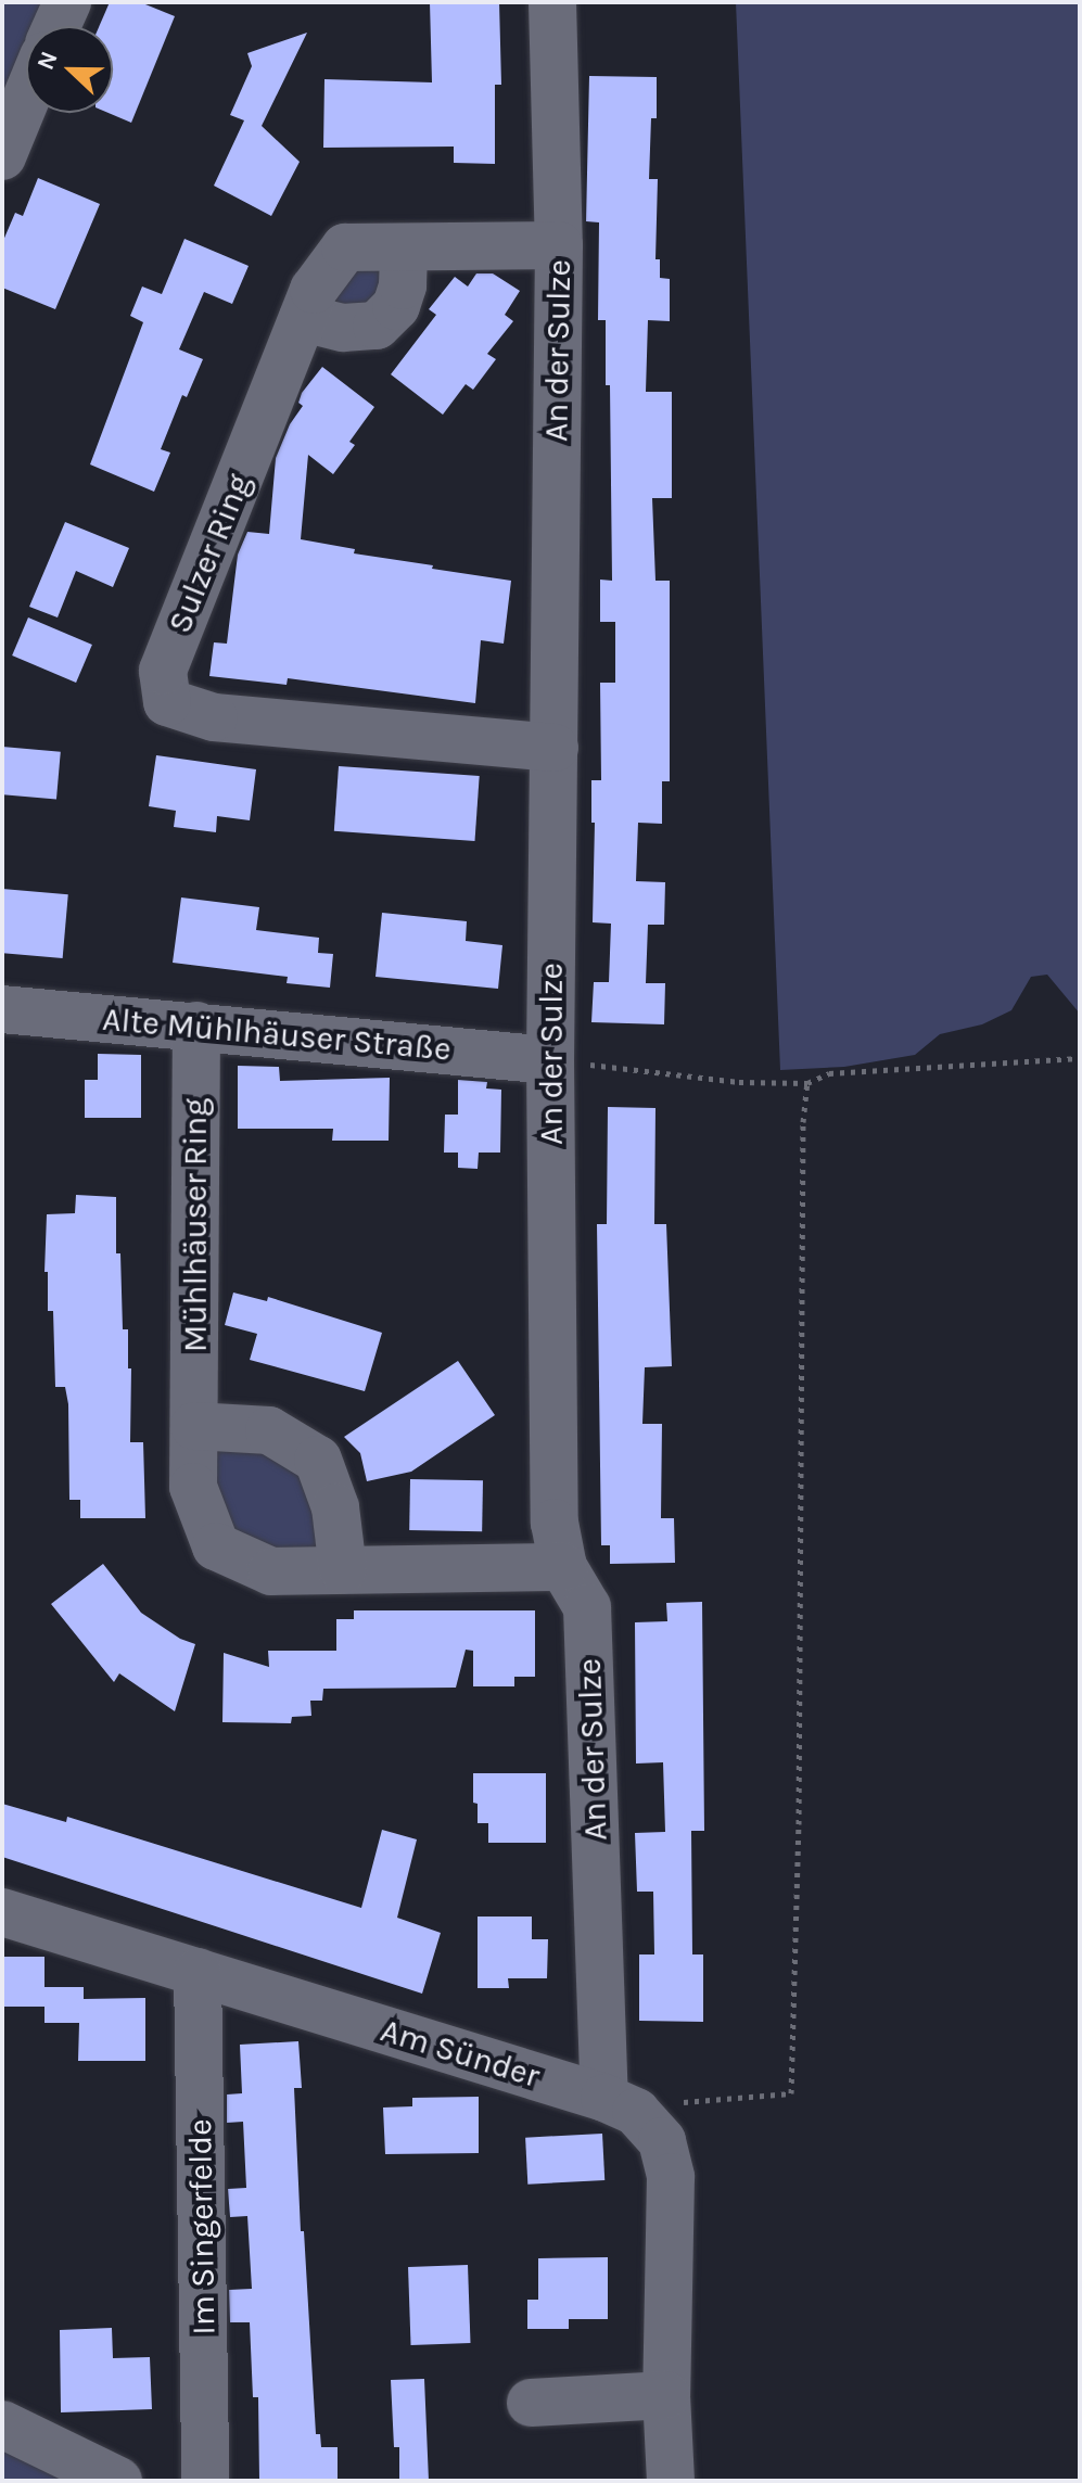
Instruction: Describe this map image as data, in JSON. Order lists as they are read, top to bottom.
{
  "streets": {
    "street": [
      "An der Sulze",
      "Sulzer Ring",
      "Alte Mühlhäuser Straße",
      "Mühlhäuser Ring",
      "Am Sünder",
      "Im Singerfelde"
    ]
  },
  "crossings": [
    ["An der Sulze", "Sulzer Ring"],
    ["An der Sulze", "Alte Mühlhäuser Straße"],
    ["An der Sulze", "Mühlhäuser Ring"],
    ["An der Sulze", "Am Sünder"],
    ["Alte Mühlhäuser Straße", "Mühlhäuser Ring"],
    ["Am Sünder", "Im Singerfelde"]
  ],
  "north": "left"
}
